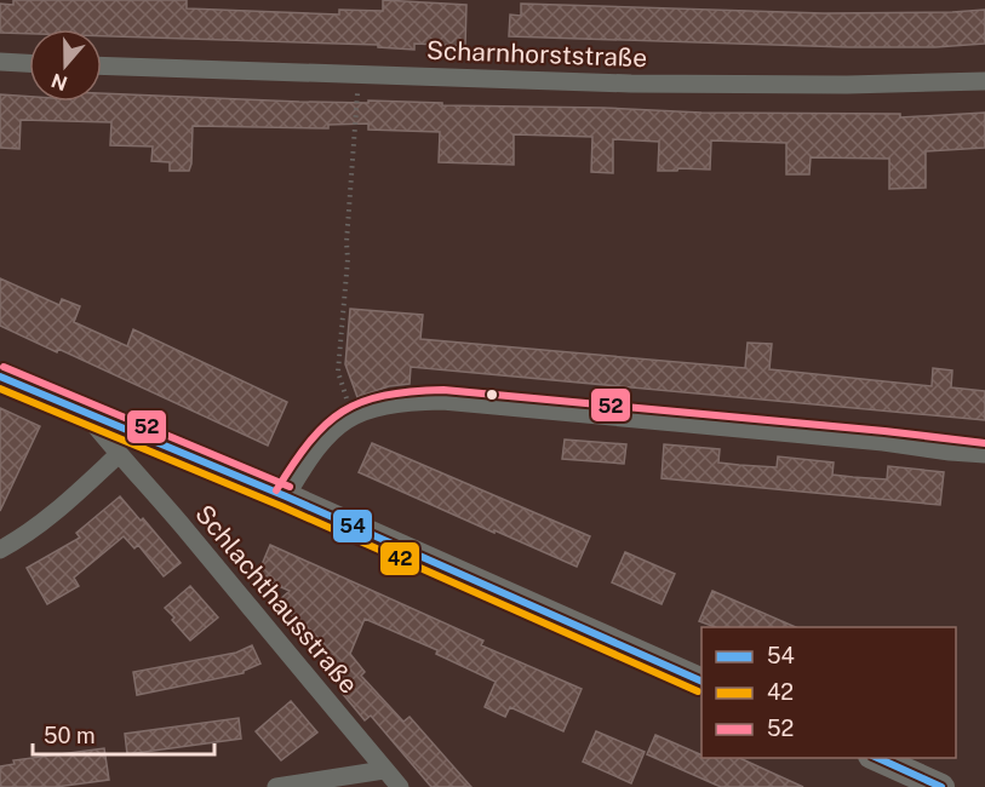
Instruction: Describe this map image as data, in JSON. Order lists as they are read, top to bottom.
{
  "streets": {
    "street": ["Scharnhorststraße", "Schlachthausstraße"]
  },
  "lines": ["transit line 52", "transit line 54", "transit line 42"],
  "legend": ["54", "42", "52"],
  "scale_bar": "50 m",
  "north": "bottom"
}
